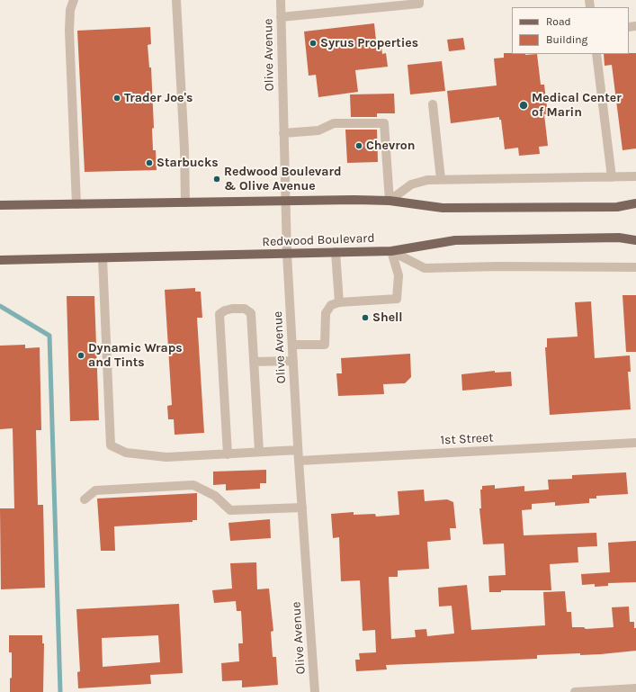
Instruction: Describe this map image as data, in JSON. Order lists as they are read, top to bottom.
{
  "streets": {
    "main road": ["Redwood Boulevard"],
    "street": ["Olive Avenue", "1st Street"]
  },
  "crossings": [
    ["Olive Avenue", "Redwood Boulevard"],
    ["Olive Avenue", "1st Street"]
  ],
  "places": [
    "Syrus Properties",
    "Trader Joe's",
    "Medical Center of Marin",
    "Chevron",
    "Starbucks",
    "Redwood Boulevard & Olive Avenue",
    "Shell",
    "Dynamic Wraps and Tints"
  ],
  "legend": ["Road", "Building"]
}
